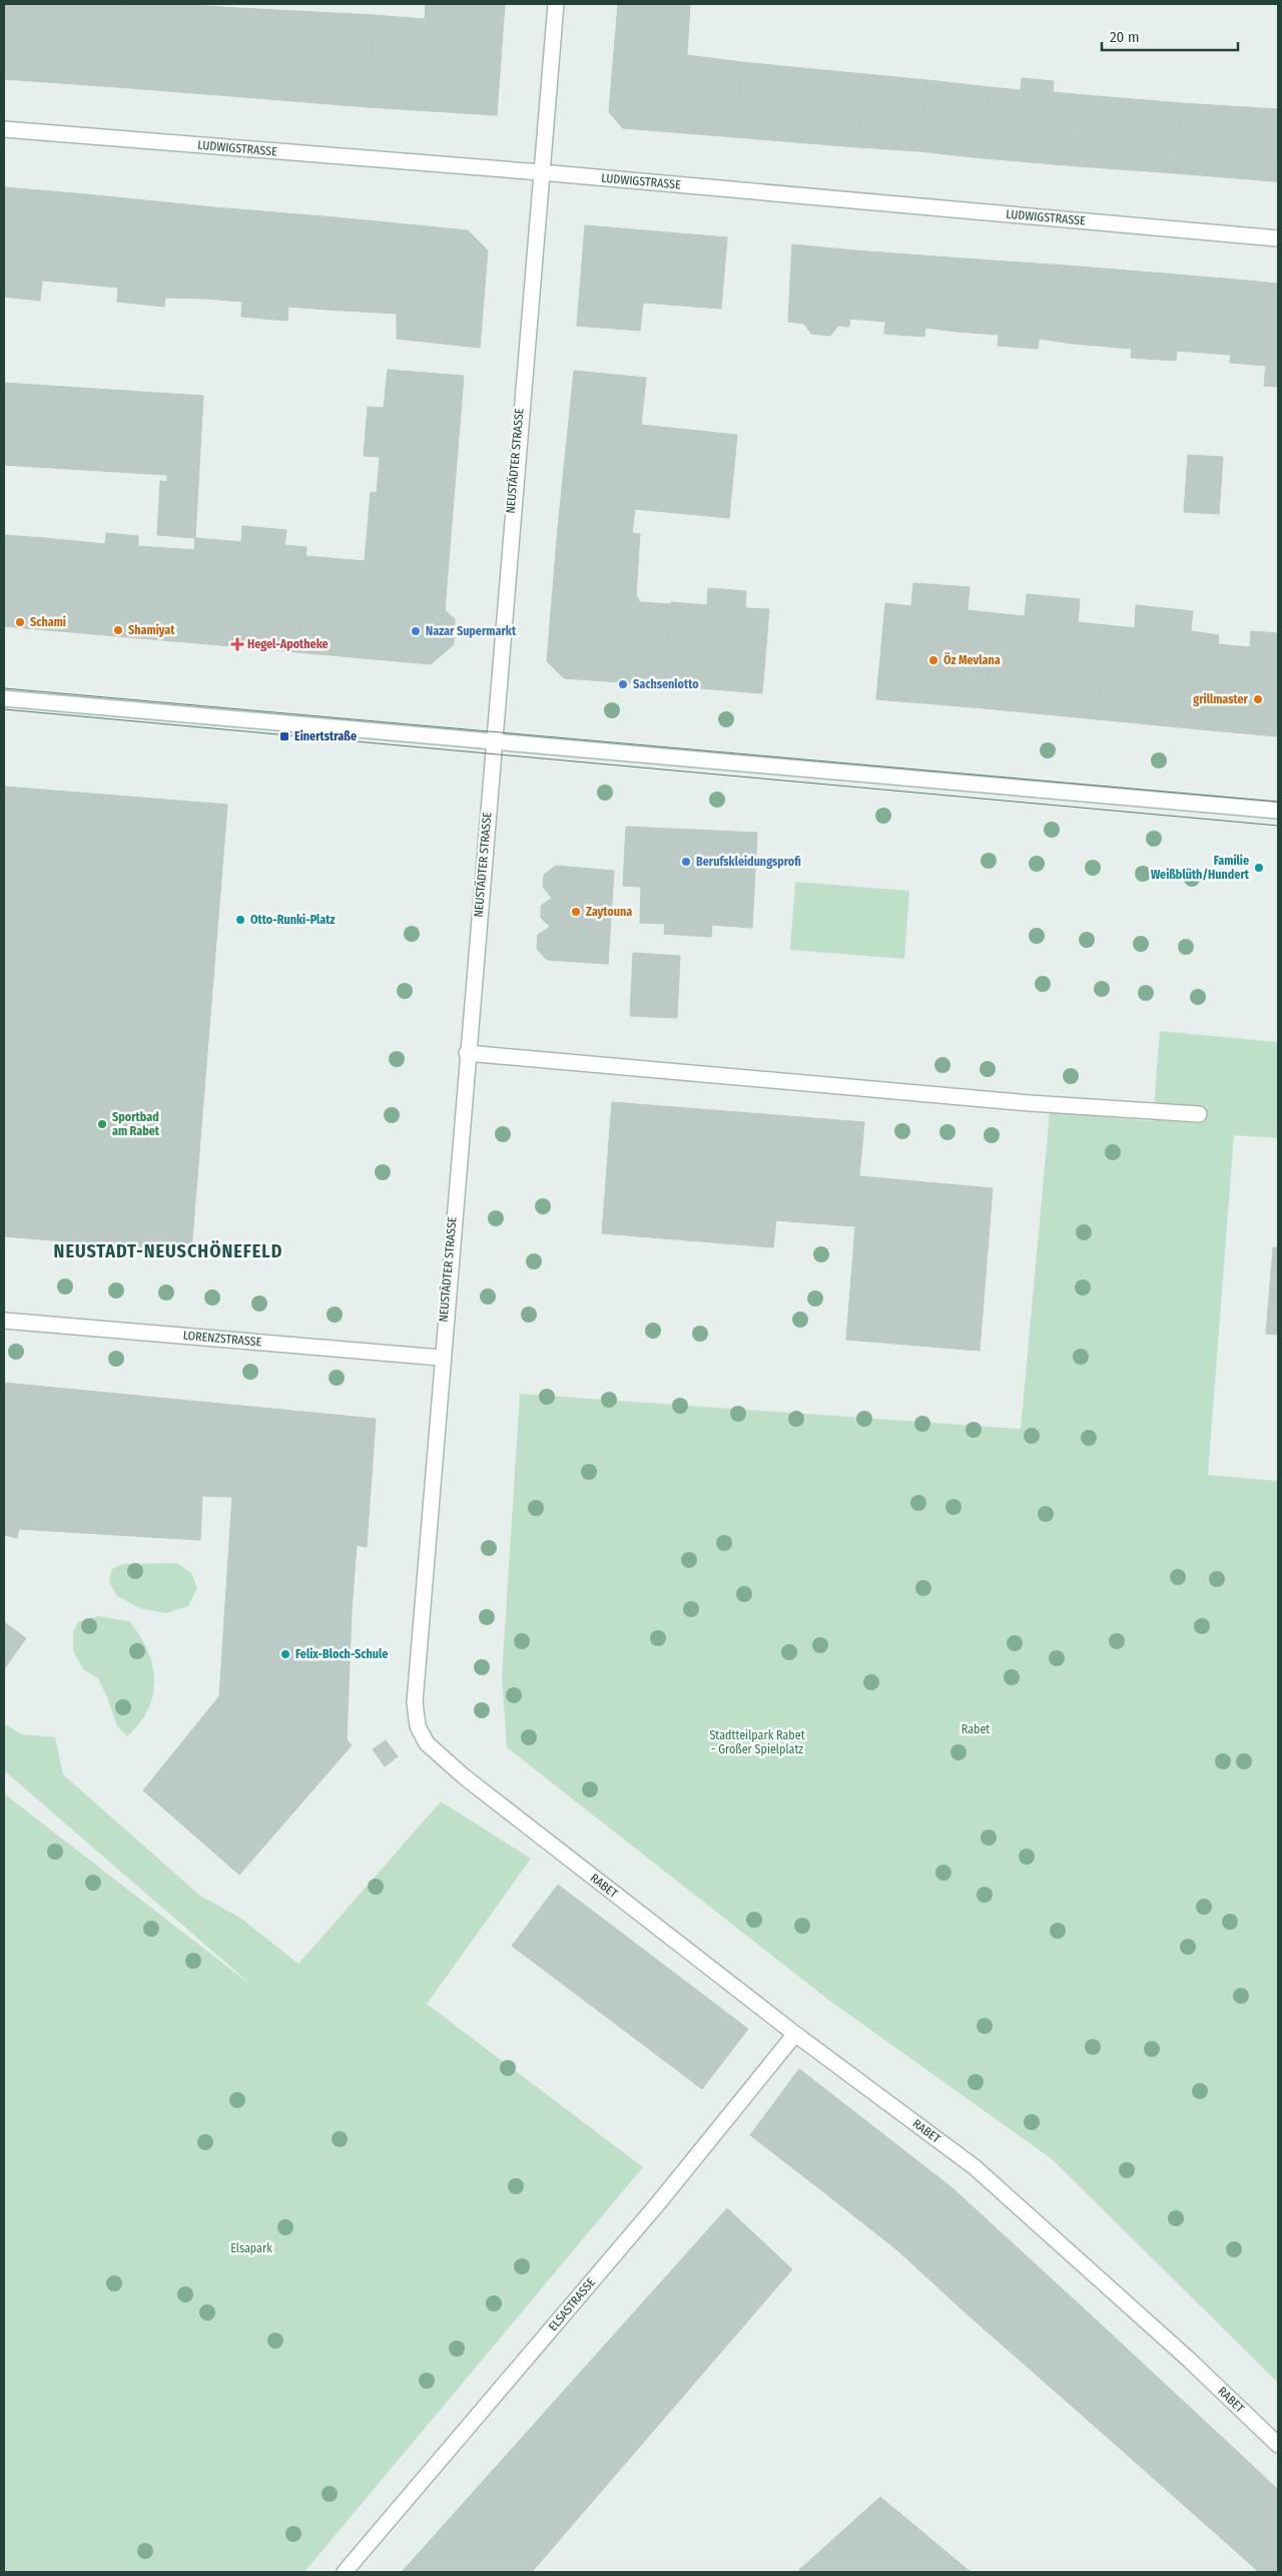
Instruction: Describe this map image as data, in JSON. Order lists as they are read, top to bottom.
{
  "streets": {
    "street": [
      "LUDWIGSTRASSE",
      "NEUSTÄDTER STRASSE",
      "LORENZSTRASSE",
      "RABET",
      "ELSASTRASSE"
    ]
  },
  "crossings": [
    ["LUDWIGSTRASSE", "NEUSTÄDTER STRASSE"],
    ["NEUSTÄDTER STRASSE", "LORENZSTRASSE"],
    ["NEUSTÄDTER STRASSE", "RABET"],
    ["RABET", "ELSASTRASSE"]
  ],
  "districts": ["NEUSTADT-NEUSCHÖNEFELD"],
  "parks": ["Rabet", "Stadtteilpark Rabet - Großer Spielplatz", "Elsapark"],
  "places": {
    "other": [
      "Schami",
      "Shamiyat",
      "Nazar Supermarkt",
      "Öz Mevlana",
      "Sachsenlotto",
      "grillmaster",
      "Berufskleidungsprofi",
      "Familie Weißblüth/Hundert",
      "Zaytouna",
      "Otto-Runki-Platz",
      "Sportbad am Rabet",
      "Felix-Bloch-Schule"
    ],
    "health": ["Hegel-Apotheke"],
    "transit": ["Einertstraße"]
  },
  "scale_bar": "20 m"
}
